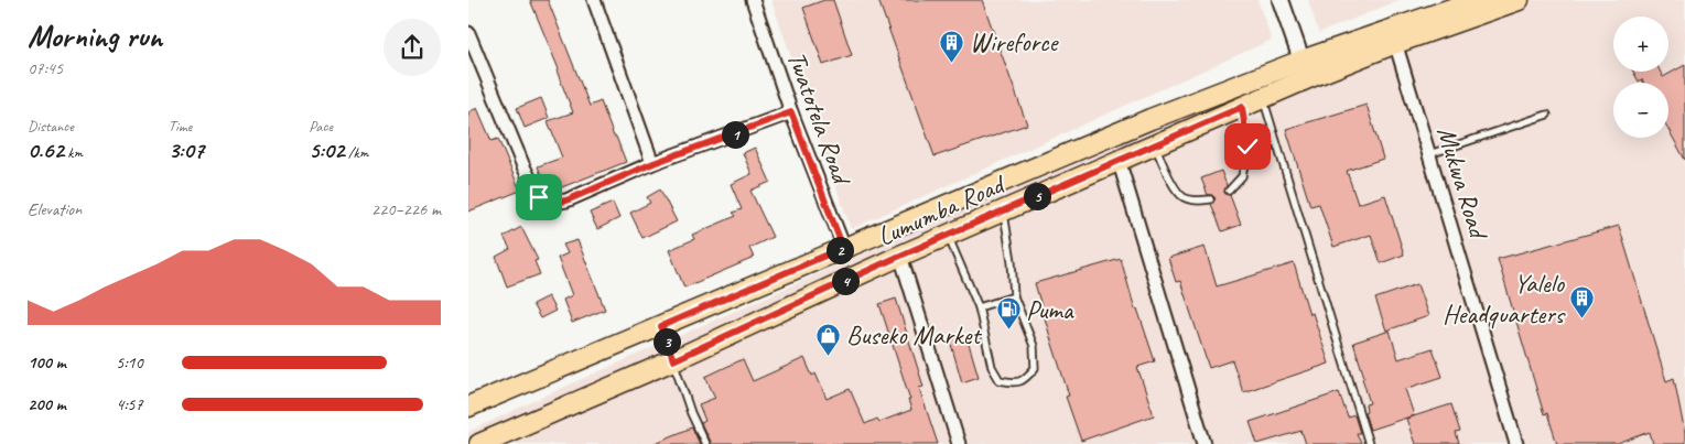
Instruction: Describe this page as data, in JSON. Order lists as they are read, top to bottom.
{
  "streets": {
    "main road": ["Lumumba Road"],
    "street": ["Twatotela Road", "Mukwa Road"]
  },
  "crossings": [
    ["Twatotela Road", "Lumumba Road"],
    ["Mukwa Road", "Lumumba Road"]
  ],
  "places": {
    "building": ["Wireforce", "Yalelo Headquarters"],
    "fuel station": ["Puma"],
    "shop": ["Buseko Market"]
  },
  "page": {
    "heading": ["Morning run", "07:45"],
    "map_buttons": ["+", "−"],
    "stats": [
      ["Distance", "0.62 km"],
      ["Time", "3:07"],
      ["Pace", "5:02 /km"]
    ],
    "pins": [
      "1",
      "5",
      "2",
      "4",
      "3"
    ],
    "chart": ["Elevation", "220–226 m"],
    "list": [
      {
        "name": "100 m",
        "note": "5:10"
      },
      {
        "name": "200 m",
        "note": "4:57"
      }
    ]
  }
}
